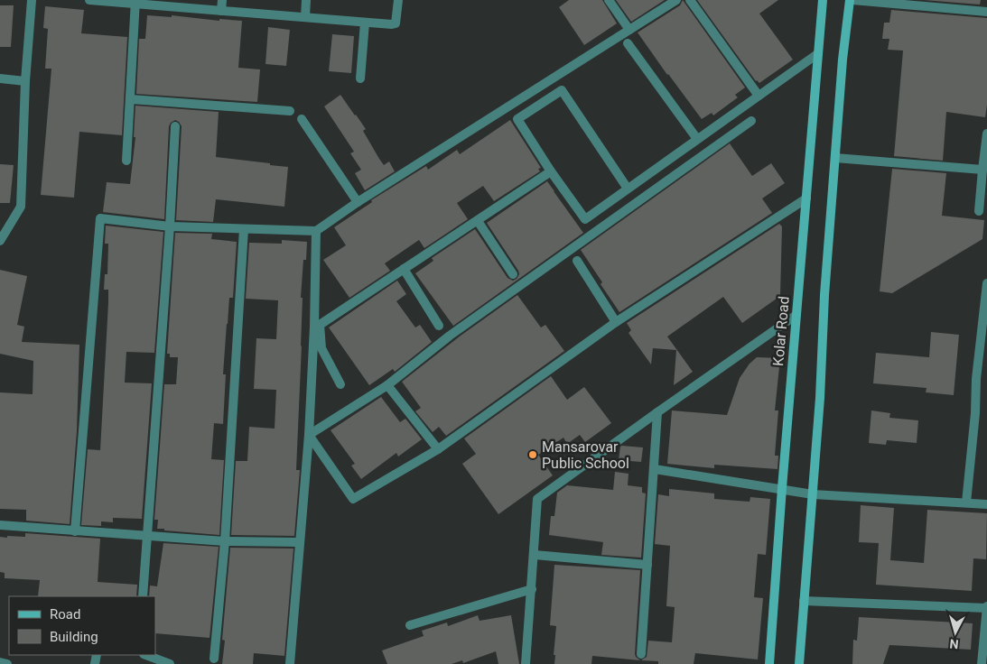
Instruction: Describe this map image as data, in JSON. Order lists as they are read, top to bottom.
{
  "streets": {
    "main road": ["Kolar Road"]
  },
  "places": ["Mansarovar Public School"],
  "legend": ["Road", "Building"],
  "north": "bottom"
}
